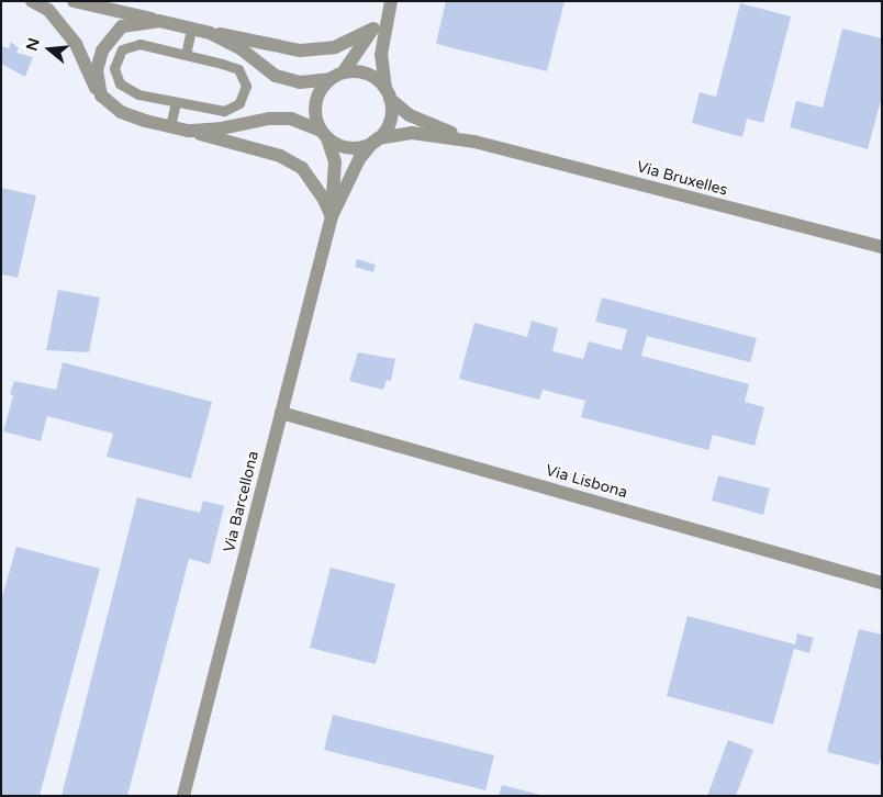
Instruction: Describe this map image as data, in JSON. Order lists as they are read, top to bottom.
{
  "streets": {
    "street": ["Via Bruxelles", "Via Lisbona", "Via Barcellona"]
  },
  "crossings": [
    ["Via Bruxelles", "Via Barcellona"],
    ["Via Lisbona", "Via Barcellona"]
  ],
  "north": "left"
}
